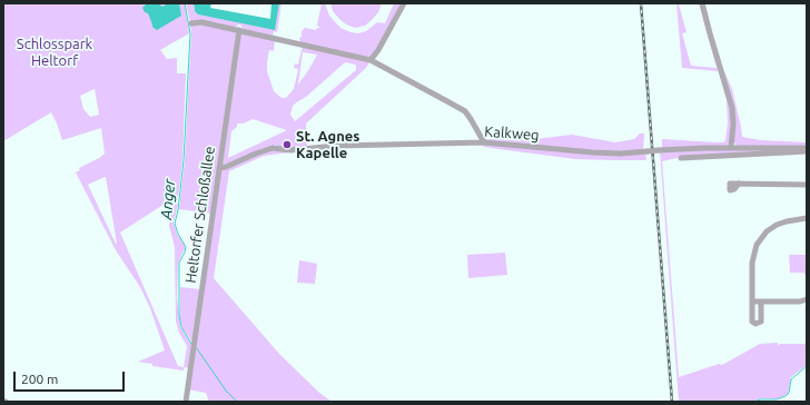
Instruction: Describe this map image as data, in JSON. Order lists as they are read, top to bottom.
{
  "streets": {
    "street": ["Kalkweg", "Heltorfer Schloßallee"]
  },
  "crossings": [
    ["Kalkweg", "Heltorfer Schloßallee"]
  ],
  "water": ["Anger"],
  "parks": ["Schlosspark Heltorf"],
  "places": ["St. Agnes Kapelle"],
  "scale_bar": "200 m"
}
